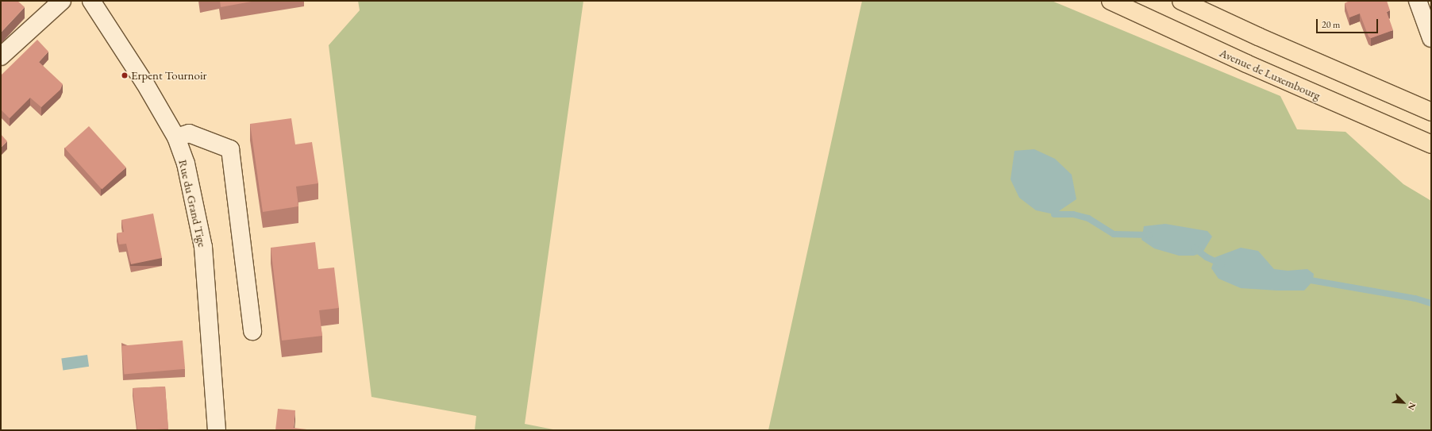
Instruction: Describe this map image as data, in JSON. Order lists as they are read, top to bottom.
{
  "streets": {
    "main road": ["Avenue de Luxembourg"],
    "street": ["Rue du Grand Tige"]
  },
  "places": ["Erpent Tournoir"],
  "scale_bar": "20 m",
  "north": "bottom right"
}
